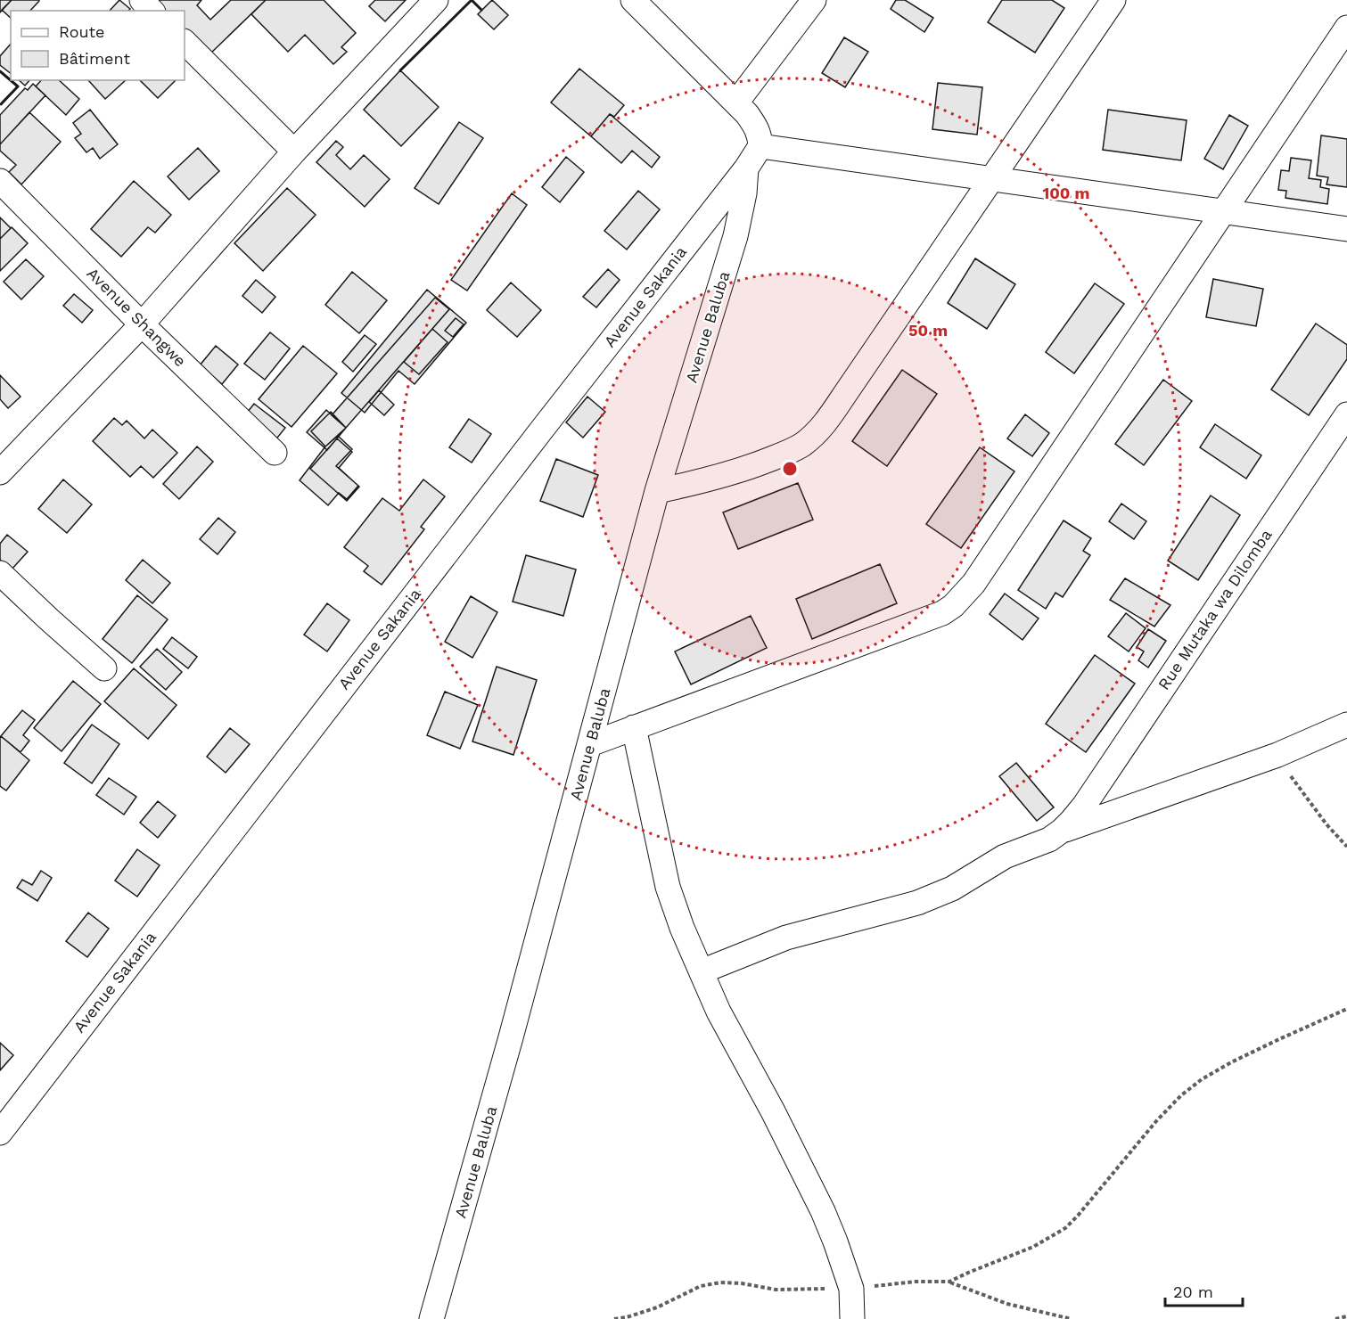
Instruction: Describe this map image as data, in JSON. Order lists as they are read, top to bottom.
{
  "streets": {
    "street": [
      "Avenue Sakania",
      "Avenue Shangwe",
      "Avenue Baluba",
      "Rue Mutaka wa Dilomba"
    ]
  },
  "crossings": [
    ["Avenue Sakania", "Avenue Baluba"]
  ],
  "legend": ["Route", "Bâtiment"],
  "scale_bar": "20 m",
  "rings": ["100 m", "50 m"]
}
